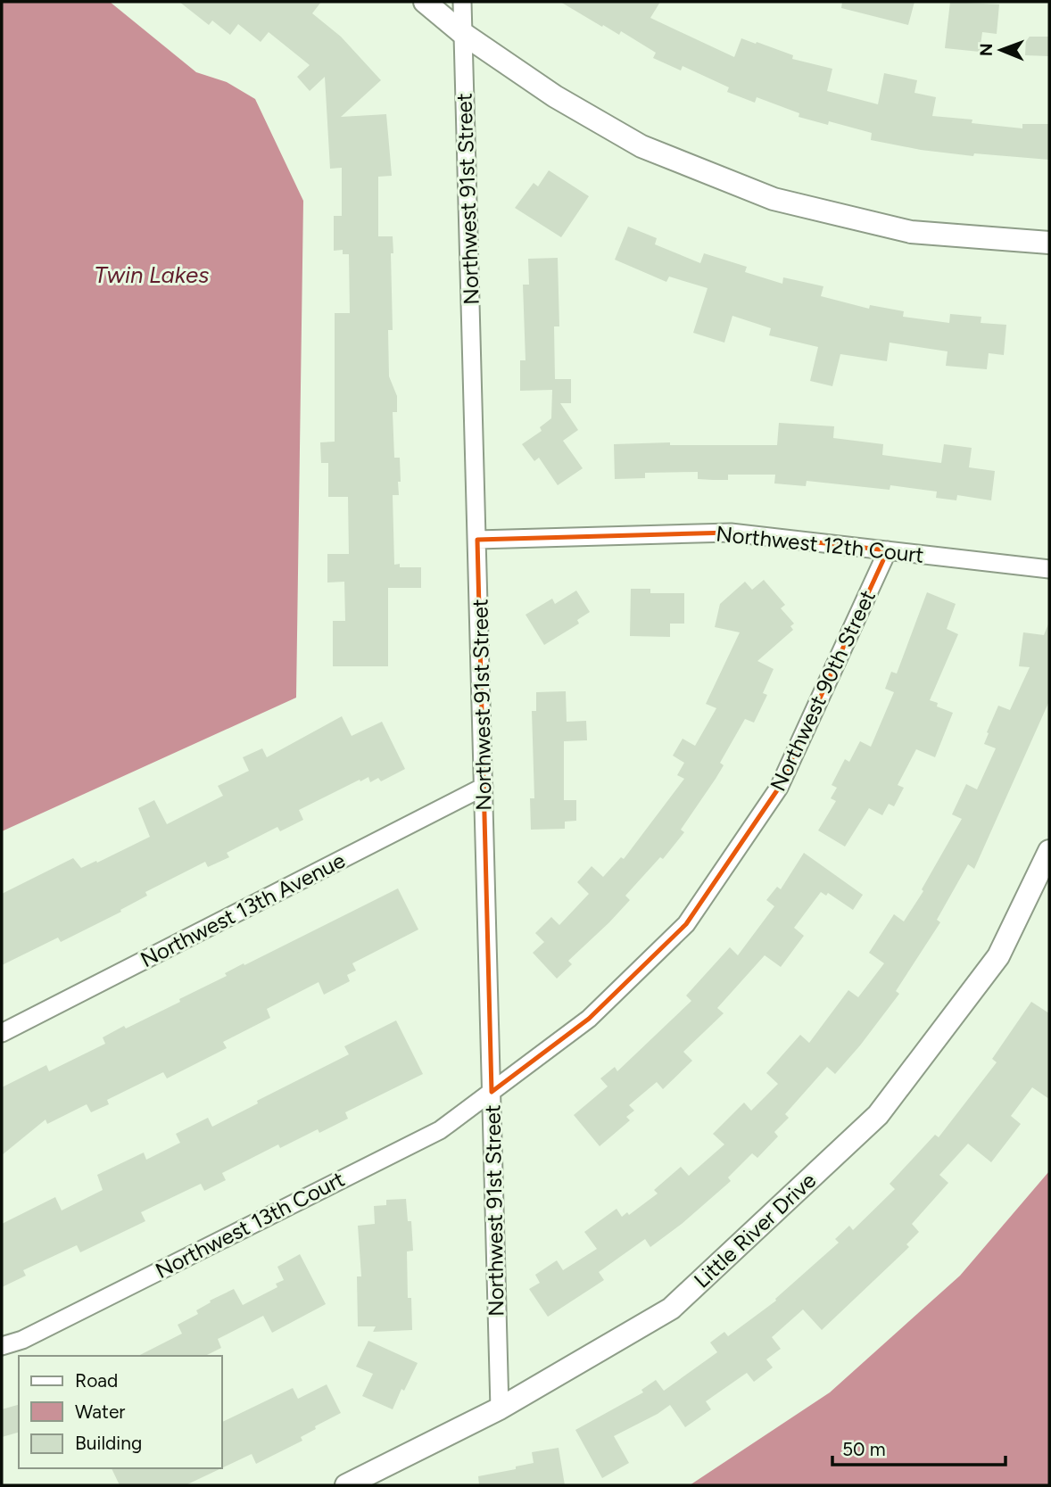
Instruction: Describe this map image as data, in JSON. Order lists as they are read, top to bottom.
{
  "streets": {
    "street": [
      "Northwest 91st Street",
      "Northwest 12th Court",
      "Northwest 90th Street",
      "Northwest 13th Avenue",
      "Northwest 13th Court",
      "Little River Drive"
    ]
  },
  "crossings": [
    ["Northwest 91st Street", "Northwest 12th Court"],
    ["Northwest 91st Street", "Northwest 90th Street"],
    ["Northwest 91st Street", "Northwest 13th Avenue"],
    ["Northwest 91st Street", "Northwest 13th Court"],
    ["Northwest 91st Street", "Little River Drive"],
    ["Northwest 12th Court", "Northwest 90th Street"],
    ["Northwest 90th Street", "Northwest 13th Court"]
  ],
  "water": ["Twin Lakes"],
  "legend": ["Road", "Water", "Building"],
  "scale_bar": "50 m",
  "north": "left"
}
